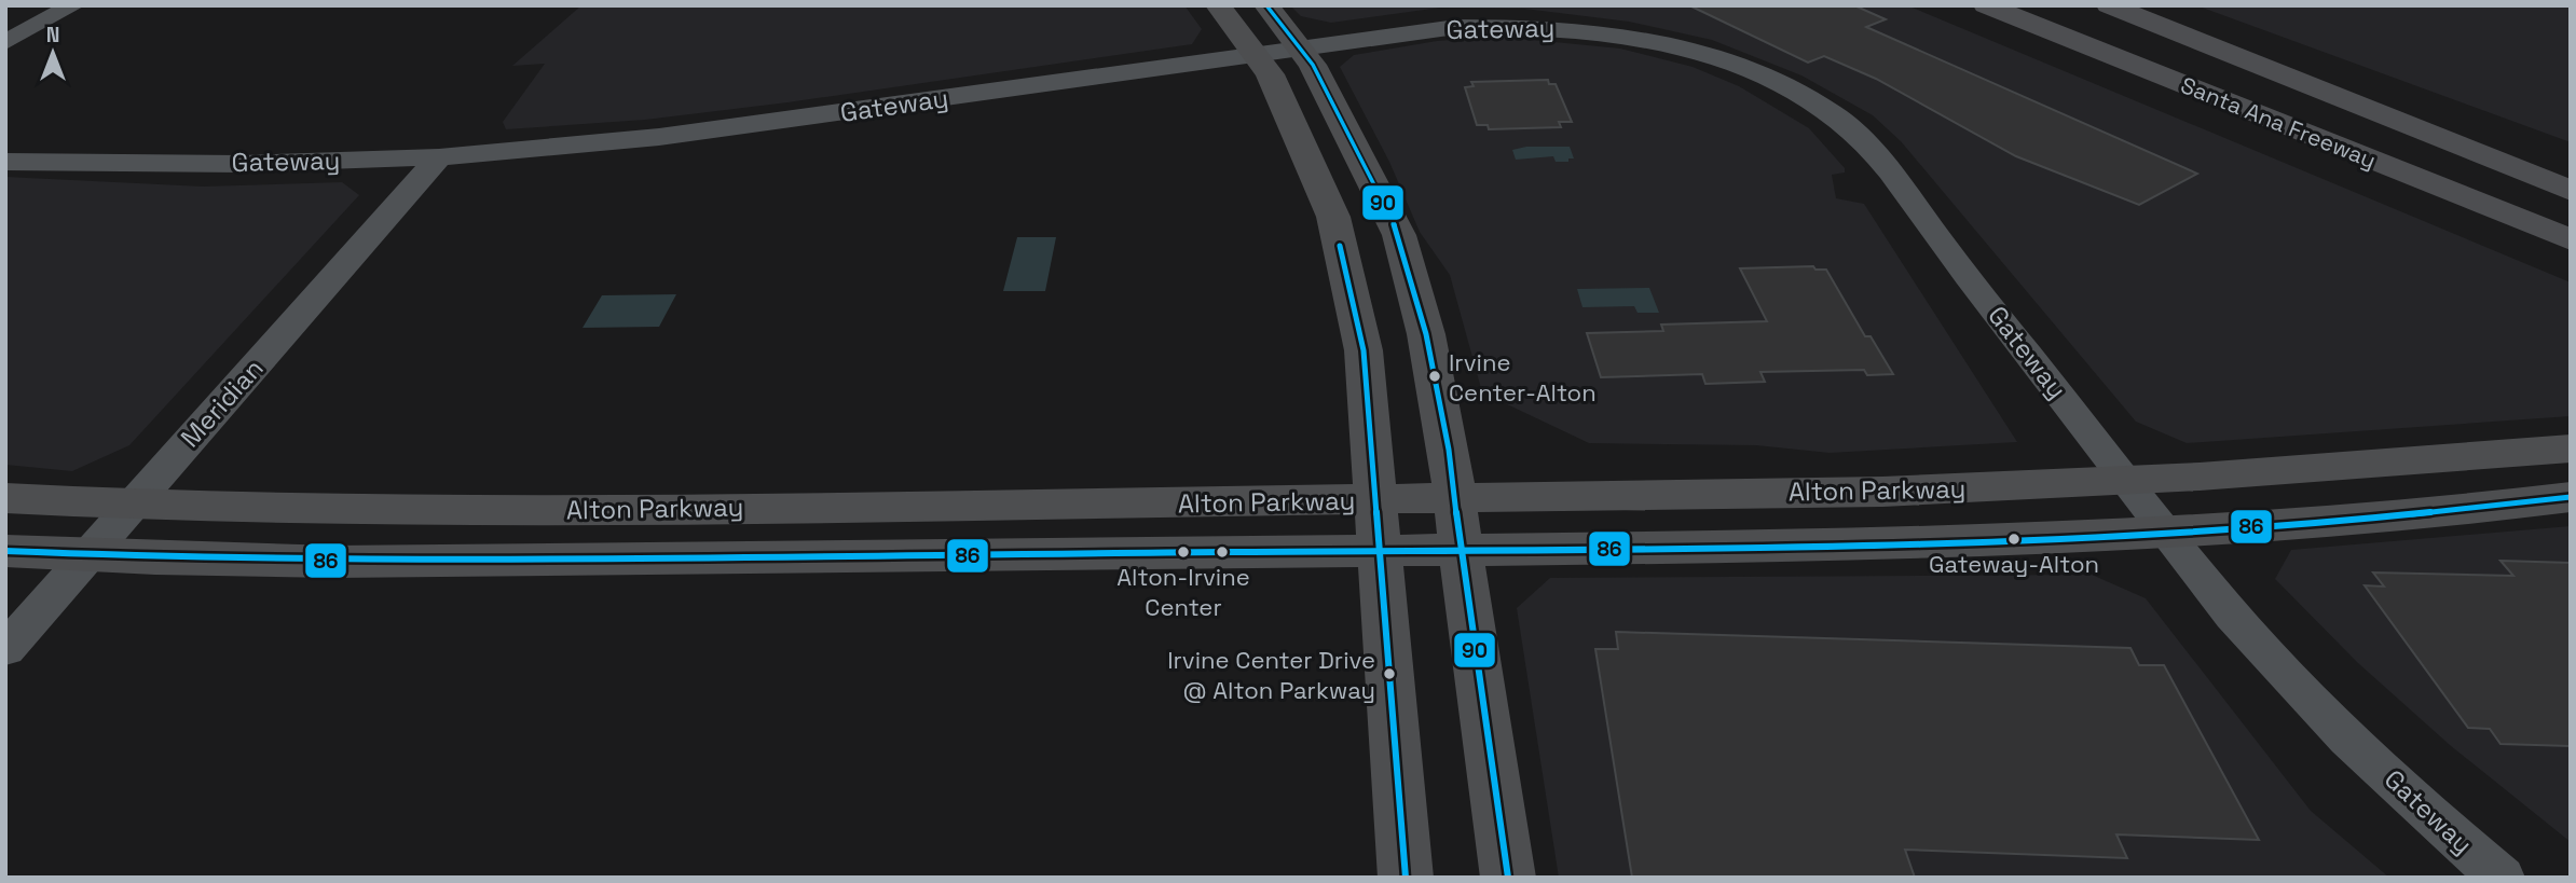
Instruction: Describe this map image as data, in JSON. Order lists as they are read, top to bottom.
{
  "streets": {
    "highway": ["Santa Ana Freeway"],
    "main road": ["Alton Parkway"],
    "street": ["Gateway", "Meridian"]
  },
  "crossings": [
    ["Gateway", "Meridian"],
    ["Gateway", "Alton Parkway"],
    ["Meridian", "Alton Parkway"]
  ],
  "places": [
    "Irvine Center-Alton",
    "Gateway-Alton",
    "Alton-Irvine Center",
    "Irvine Center Drive @ Alton Parkway"
  ],
  "lines": ["transit line 90", "transit line 86"],
  "north": "top"
}
